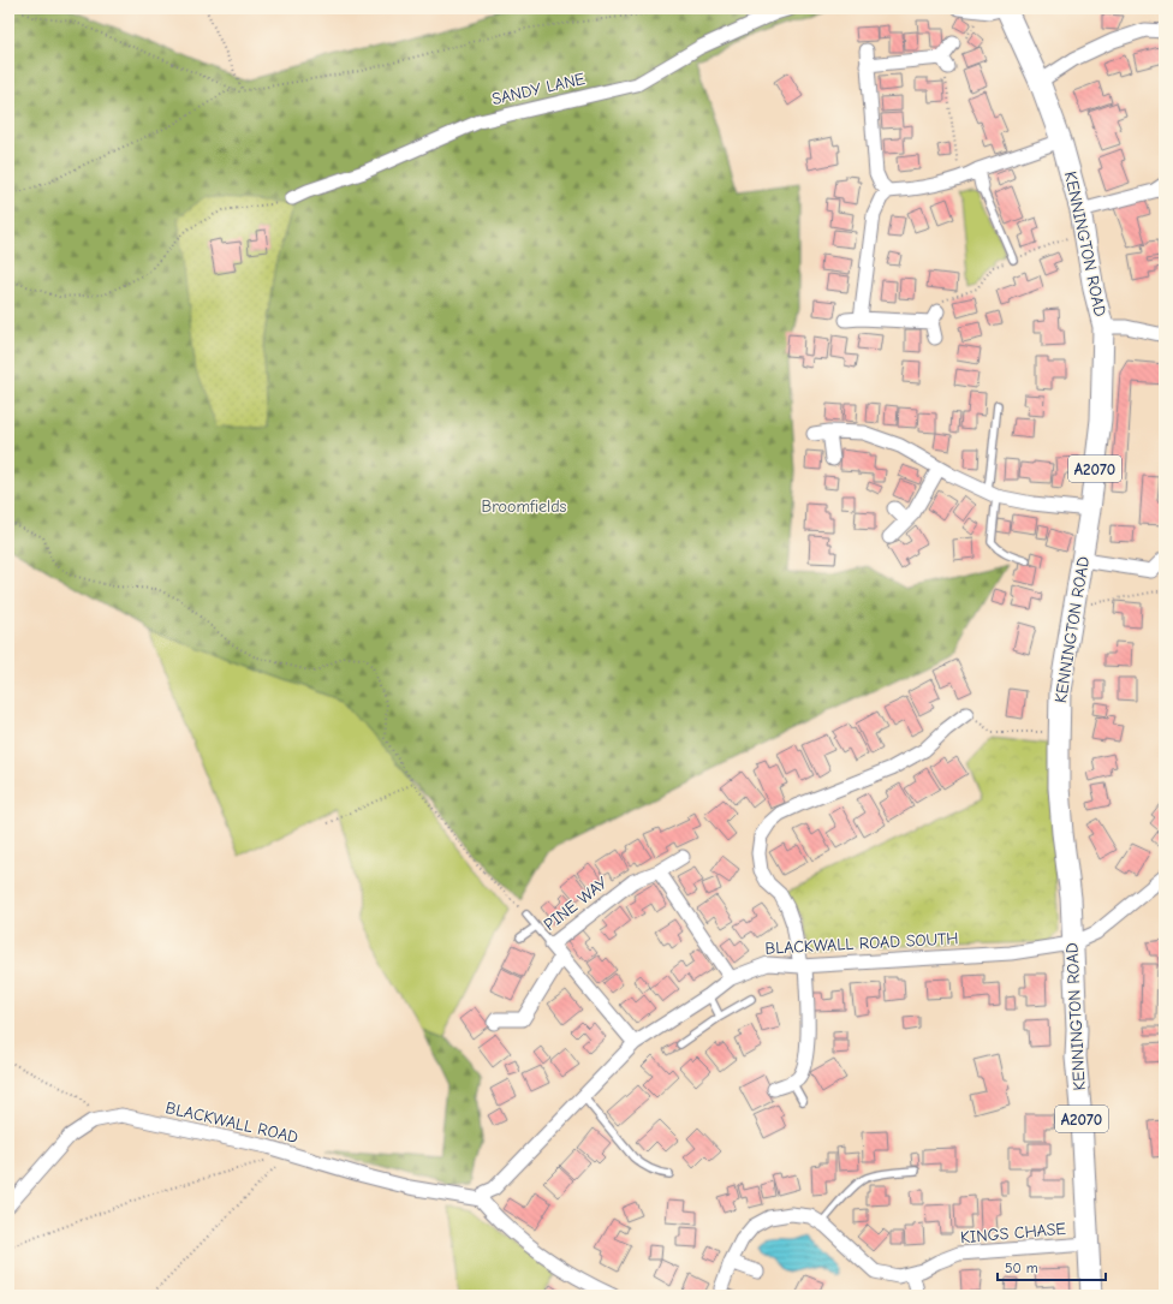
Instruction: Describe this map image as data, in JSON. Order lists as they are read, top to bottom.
{
  "streets": {
    "main road": ["KENNINGTON ROAD", "A2070"],
    "street": [
      "SANDY LANE",
      "PINE WAY",
      "BLACKWALL ROAD SOUTH",
      "BLACKWALL ROAD",
      "KINGS CHASE"
    ]
  },
  "crossings": [
    ["KENNINGTON ROAD", "BLACKWALL ROAD SOUTH"],
    ["KENNINGTON ROAD", "KINGS CHASE"],
    ["PINE WAY", "BLACKWALL ROAD SOUTH"],
    ["BLACKWALL ROAD SOUTH", "BLACKWALL ROAD"]
  ],
  "parks": ["Broomfields"],
  "scale_bar": "50 m"
}
